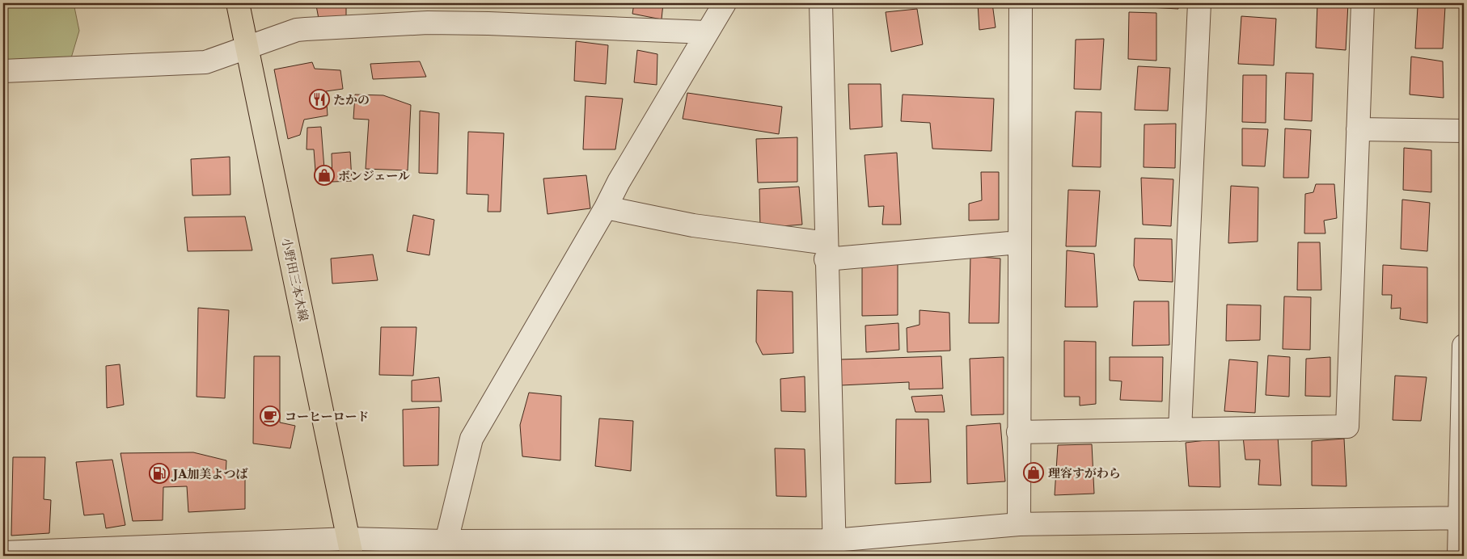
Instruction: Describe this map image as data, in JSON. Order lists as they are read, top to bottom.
{
  "streets": {
    "main road": ["小野田三本木線"]
  },
  "places": {
    "restaurant": ["たかの"],
    "shop": ["ボンジェール", "理容すがわら"],
    "cafe": ["コーヒーロード"],
    "fuel station": ["JA加美よつば"]
  }
}
